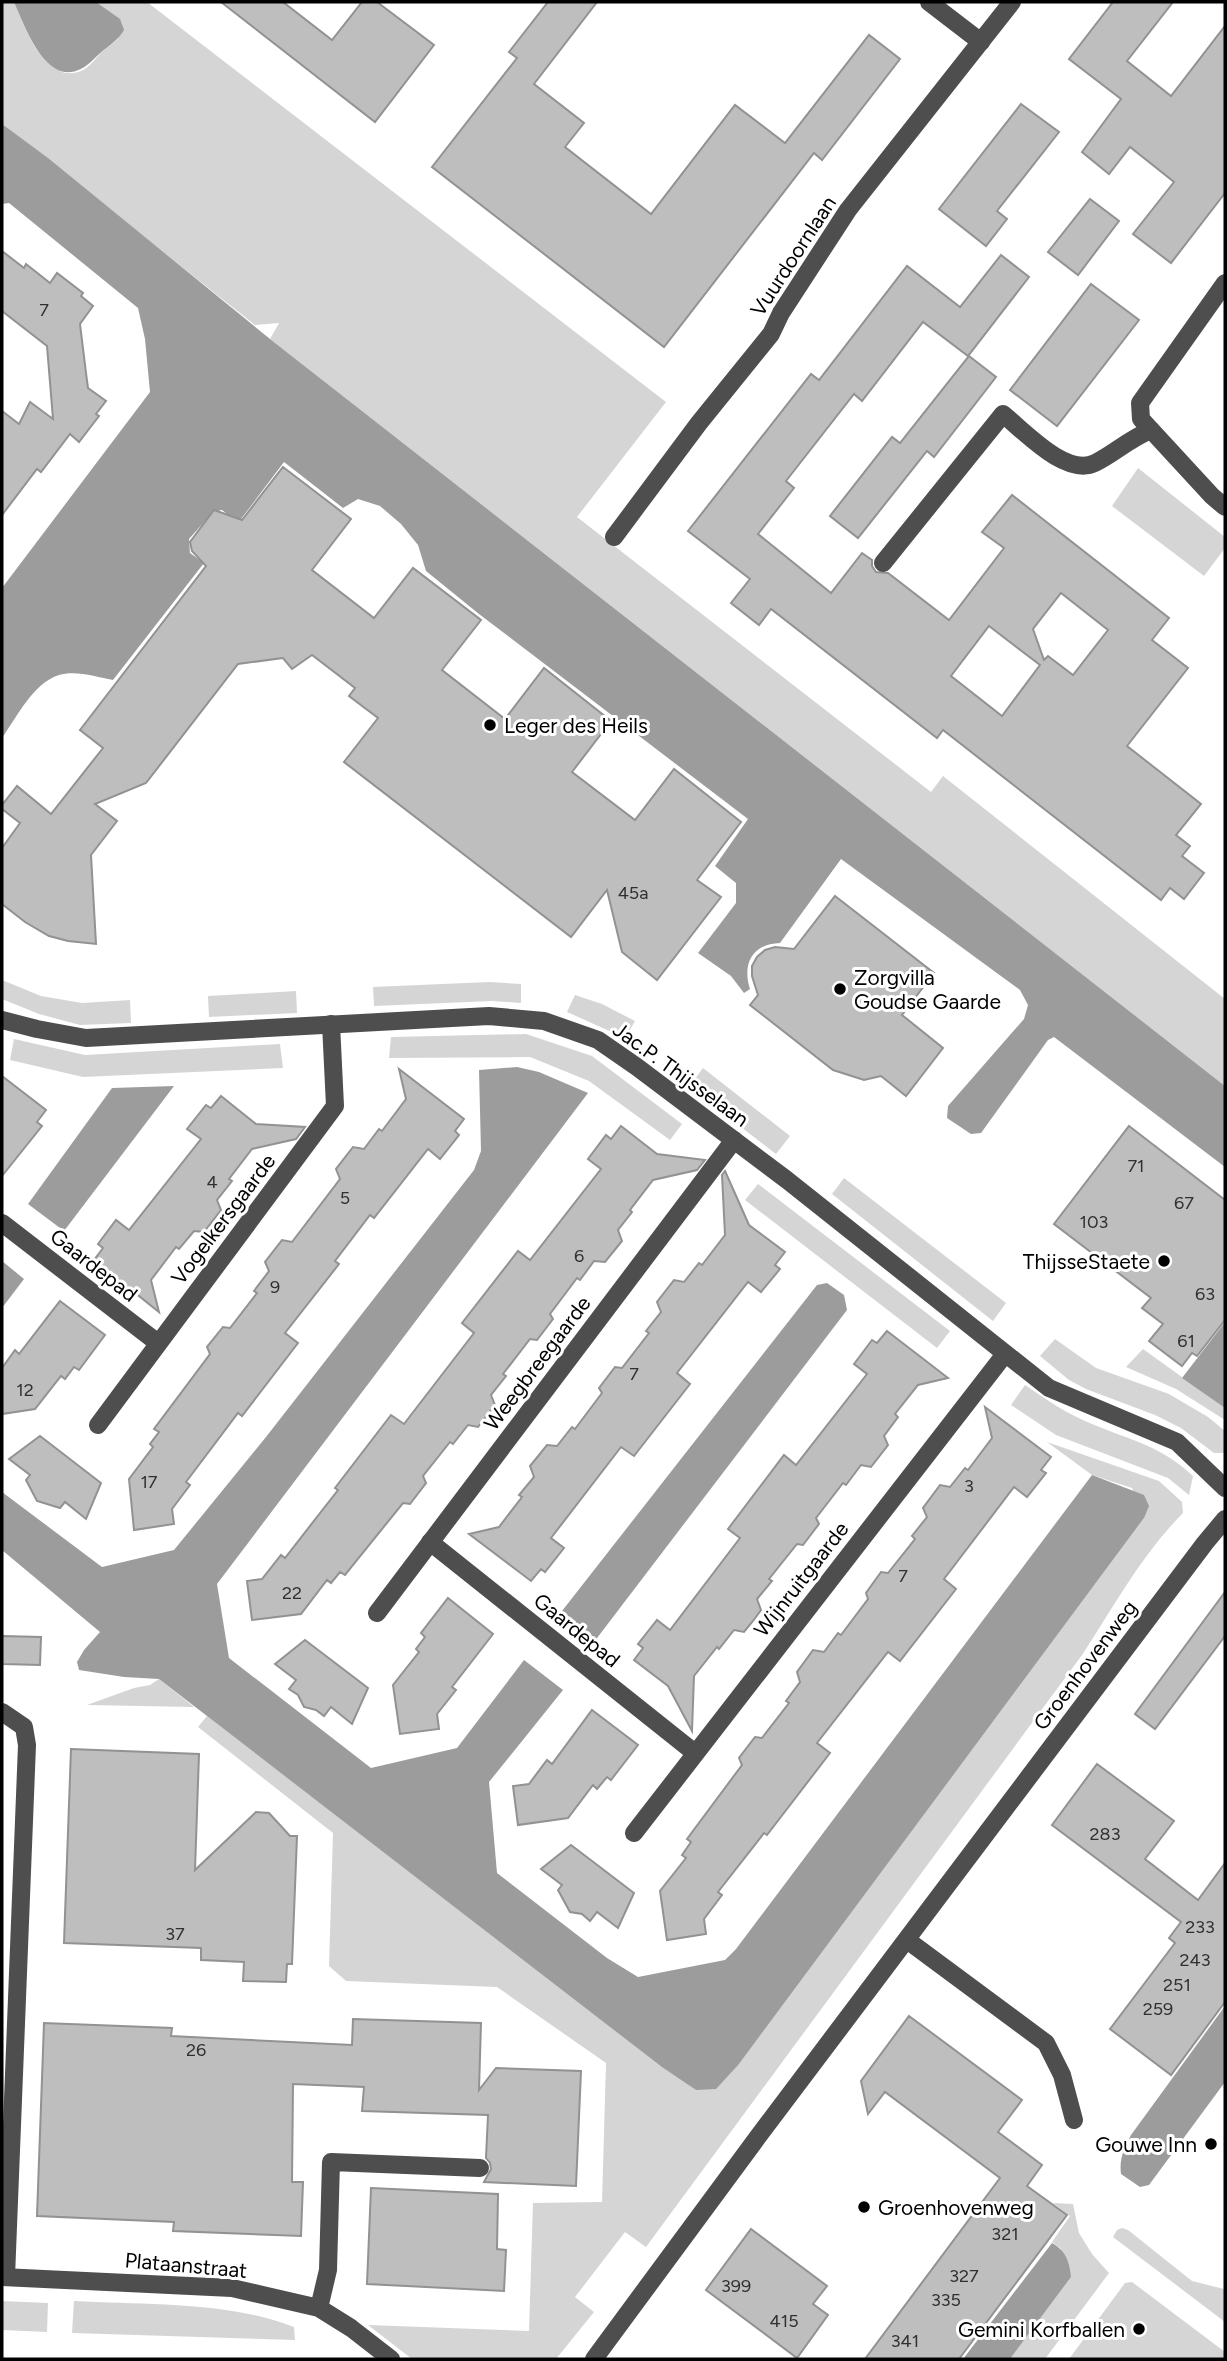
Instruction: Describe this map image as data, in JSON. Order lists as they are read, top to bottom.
{
  "streets": {
    "street": [
      "Vuurdoornlaan",
      "Jac.P. Thijsselaan",
      "Vogelkersgaarde",
      "Gaardepad",
      "Weegbreegaarde",
      "Wijnruitgaarde",
      "Groenhovenweg",
      "Plataanstraat"
    ]
  },
  "crossings": [
    ["Jac.P. Thijsselaan", "Vogelkersgaarde"],
    ["Jac.P. Thijsselaan", "Weegbreegaarde"],
    ["Jac.P. Thijsselaan", "Wijnruitgaarde"],
    ["Vogelkersgaarde", "Gaardepad"],
    ["Gaardepad", "Weegbreegaarde"],
    ["Gaardepad", "Wijnruitgaarde"]
  ],
  "places": [
    "Leger des Heils",
    "Zorgvilla Goudse Gaarde",
    "ThijsseStaete",
    "Gouwe Inn",
    "Groenhovenweg",
    "Gemini Korfballen"
  ],
  "house_numbers": [
    "7",
    "45a",
    "71",
    "4",
    "5",
    "67",
    "103",
    "6",
    "9",
    "63",
    "61",
    "7",
    "12",
    "17",
    "3",
    "7",
    "22",
    "283",
    "233",
    "37",
    "243",
    "251",
    "259",
    "26",
    "321",
    "327",
    "399",
    "335",
    "415",
    "341"
  ]
}
